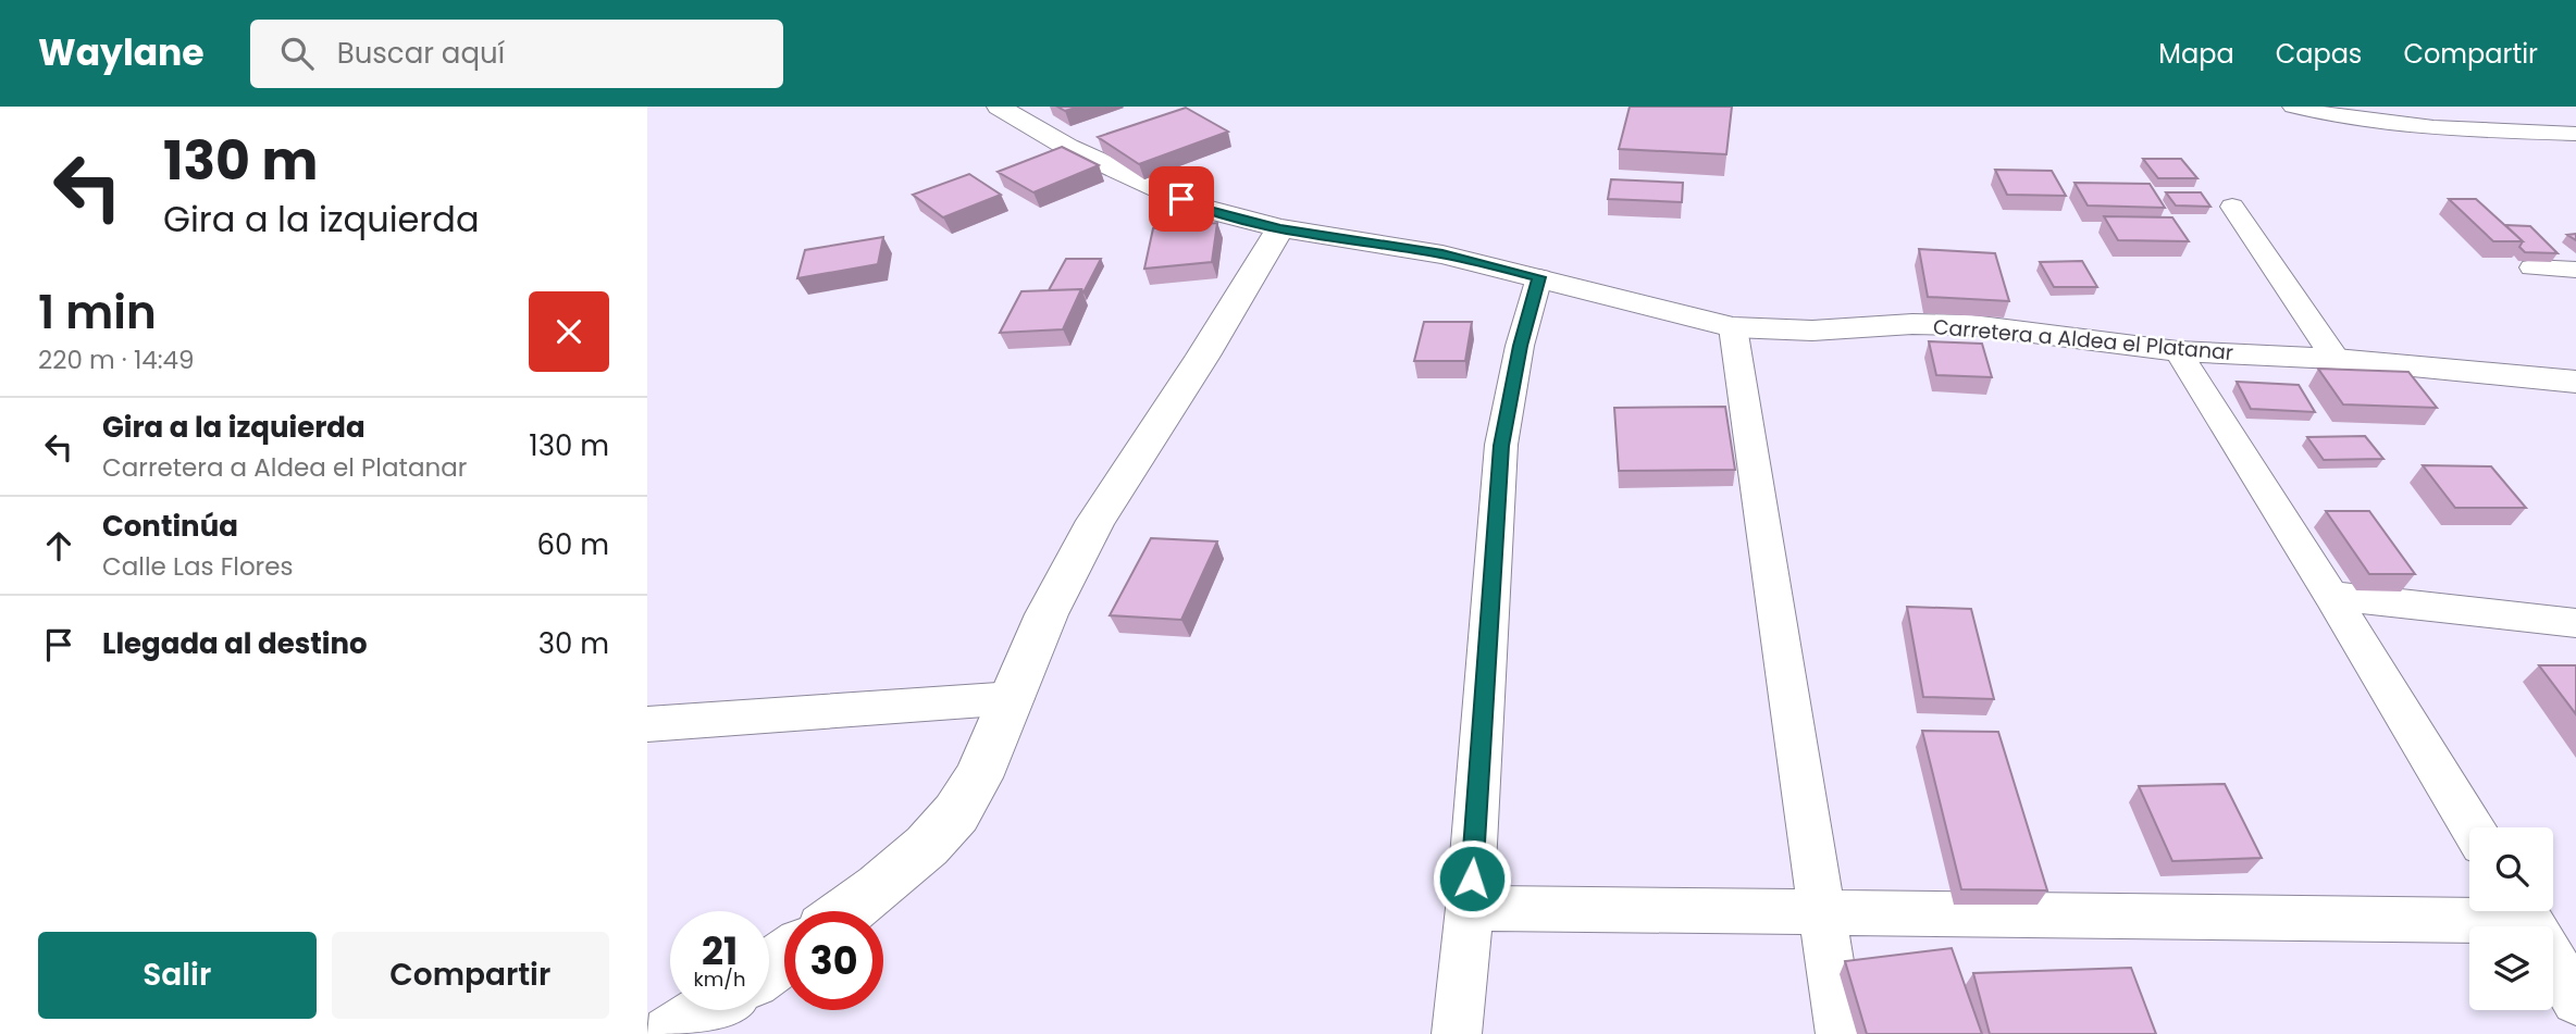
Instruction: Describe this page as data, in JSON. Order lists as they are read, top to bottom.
{
  "streets": {
    "street": ["Carretera a Aldea el Platanar"]
  },
  "page": {
    "header": "Waylane",
    "search": "Buscar aquí",
    "nav": ["Mapa", "Capas", "Compartir"],
    "turn": ["130 m", "Gira a la izquierda"],
    "heading": ["1 min", "220 m · 14:49"],
    "list": [
      {
        "name": "Gira a la izquierda",
        "note": "Carretera a Aldea el Platanar",
        "value": "130 m"
      },
      {
        "name": "Continúa",
        "note": "Calle Las Flores",
        "value": "60 m"
      },
      {
        "name": "Llegada al destino",
        "value": "30 m"
      }
    ],
    "speed": "21 km/h",
    "limit": "30",
    "buttons": ["Salir", "Compartir"]
  }
}
